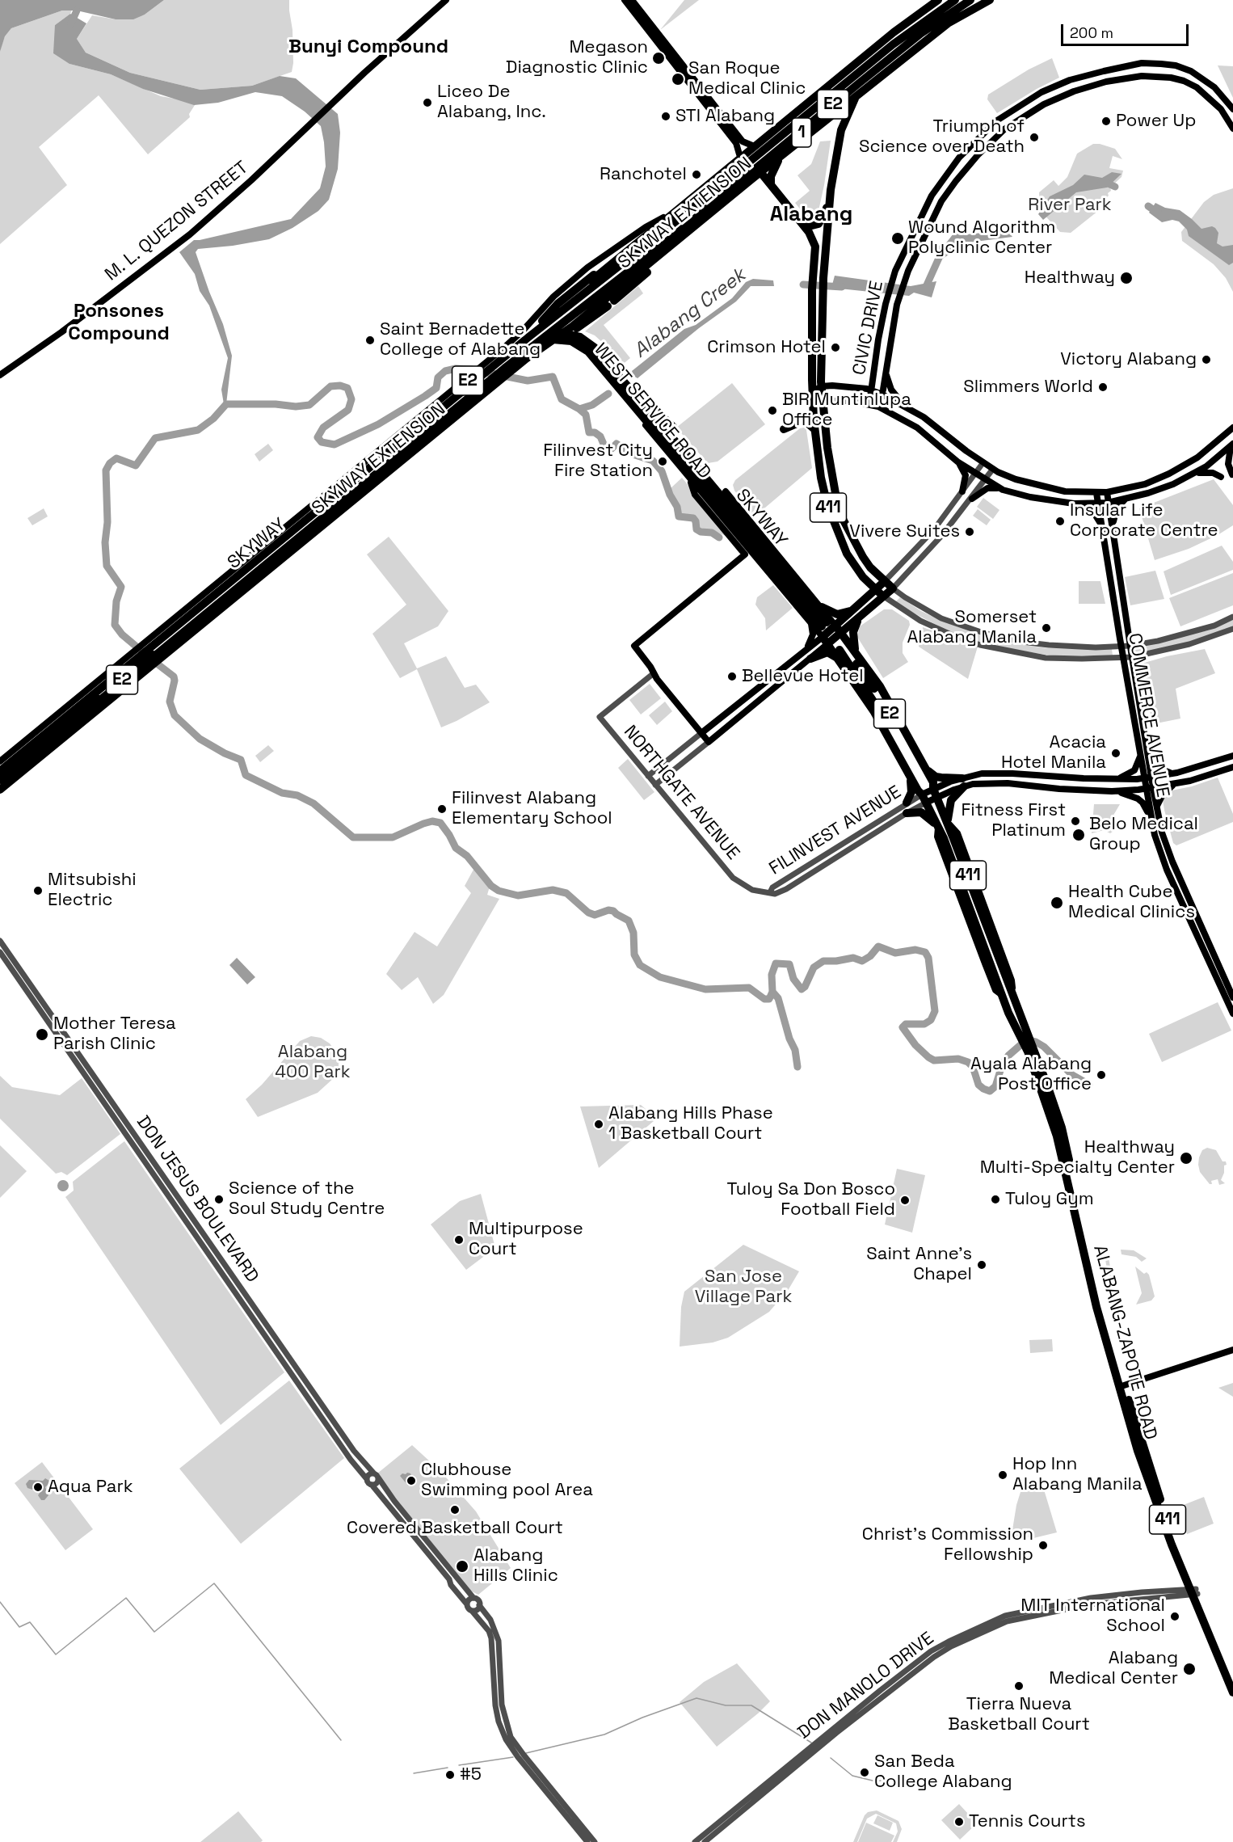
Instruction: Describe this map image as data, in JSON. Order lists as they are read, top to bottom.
{
  "streets": {
    "highway": [
      "E2",
      "1",
      "SKYWAY EXTENSION",
      "411",
      "SKYWAY",
      "ALABANG-ZAPOTE ROAD"
    ],
    "main road": [
      "M. L. QUEZON STREET",
      "CIVIC DRIVE",
      "WEST SERVICE ROAD",
      "COMMERCE AVENUE",
      "FILINVEST AVENUE"
    ],
    "street": ["NORTHGATE AVENUE", "DON JESUS BOULEVARD", "DON MANOLO DRIVE"]
  },
  "crossings": [
    ["E2", "WEST SERVICE ROAD"],
    ["E2", "SKYWAY"],
    ["E2", "FILINVEST AVENUE"],
    ["E2", "ALABANG-ZAPOTE ROAD"],
    ["1", "SKYWAY EXTENSION"],
    ["1", "411"],
    ["SKYWAY EXTENSION", "WEST SERVICE ROAD"],
    ["WEST SERVICE ROAD", "ALABANG-ZAPOTE ROAD"],
    ["COMMERCE AVENUE", "FILINVEST AVENUE"],
    ["NORTHGATE AVENUE", "FILINVEST AVENUE"],
    ["FILINVEST AVENUE", "ALABANG-ZAPOTE ROAD"],
    ["ALABANG-ZAPOTE ROAD", "DON MANOLO DRIVE"]
  ],
  "districts": ["Bunyi Compound", "Alabang", "Ponsones Compound"],
  "water": ["Alabang Creek"],
  "parks": ["River Park", "Alabang 400 Park", "San Jose Village Park"],
  "places": [
    "Megason Diagnostic Clinic",
    "San Roque Medical Clinic",
    "Liceo De Alabang, Inc.",
    "STI Alabang",
    "Power Up",
    "Triumph of Science over Death",
    "Ranchotel",
    "Wound Algorithm Polyclinic Center",
    "Healthway",
    "Saint Bernadette College of Alabang",
    "Crimson Hotel",
    "Victory Alabang",
    "Slimmers World",
    "BIR Muntinlupa Office",
    "Filinvest City Fire Station",
    "Insular Life Corporate Centre",
    "Vivere Suites",
    "Somerset Alabang Manila",
    "Bellevue Hotel",
    "Acacia Hotel Manila",
    "Filinvest Alabang Elementary School",
    "Fitness First Platinum",
    "Belo Medical Group",
    "Mitsubishi Electric",
    "Health Cube Medical Clinics",
    "Mother Teresa Parish Clinic",
    "Ayala Alabang Post Office",
    "Alabang Hills Phase 1 Basketball Court",
    "Healthway Multi-Specialty Center",
    "Science of the Soul Study Centre",
    "Tuloy Gym",
    "Tuloy Sa Don Bosco Football Field",
    "Multipurpose Court",
    "Saint Anne's Chapel",
    "Hop Inn Alabang Manila",
    "Clubhouse Swimming pool Area",
    "Aqua Park",
    "Covered Basketball Court",
    "Christ's Commission Fellowship",
    "Alabang Hills Clinic",
    "MIT International School",
    "Alabang Medical Center",
    "Tierra Nueva Basketball Court",
    "San Beda College Alabang",
    "#5",
    "Tennis Courts"
  ],
  "scale_bar": "200 m"
}
